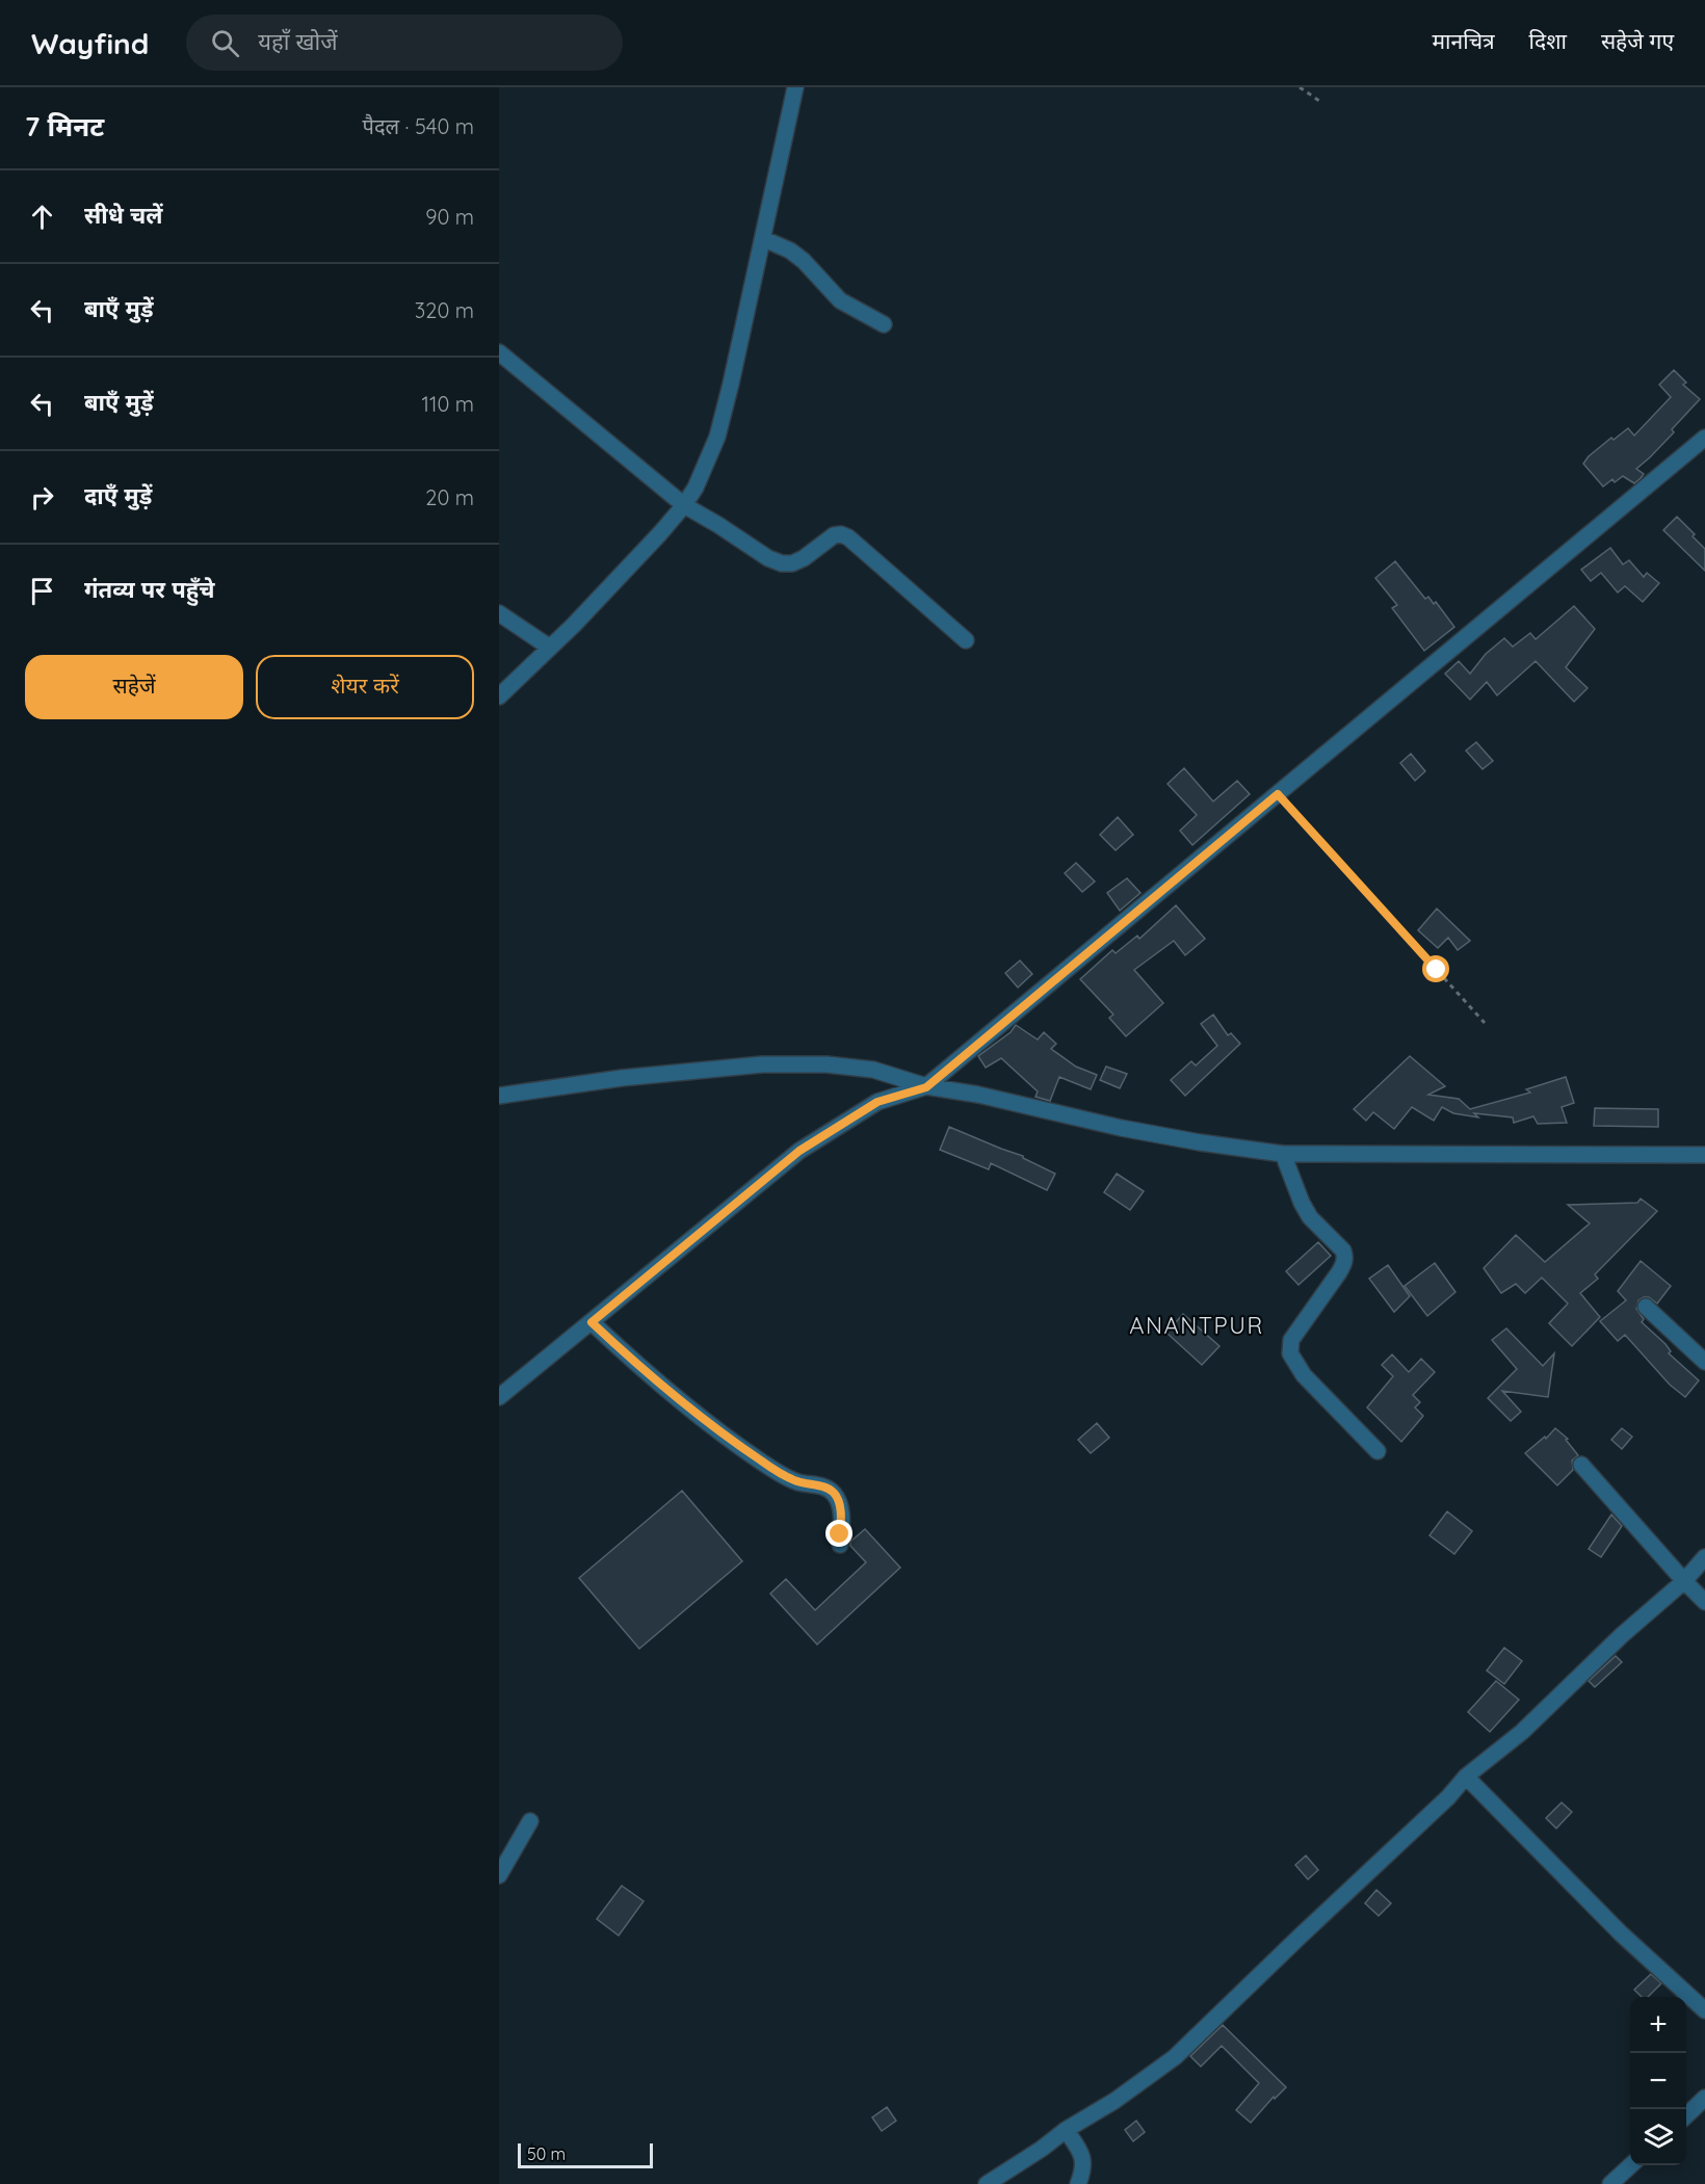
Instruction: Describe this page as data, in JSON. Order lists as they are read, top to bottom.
{
  "districts": ["ANANTPUR"],
  "scale_bar": "50 m",
  "page": {
    "header": "Wayfind",
    "search": "यहाँ खोजें",
    "nav": ["मानचित्र", "दिशा", "सहेजे गए"],
    "heading": ["7 मिनट", "पैदल · 540 m"],
    "list": [
      ["सीधे चलें", "90 m"],
      ["बाएँ मुड़ें", "320 m"],
      ["बाएँ मुड़ें", "110 m"],
      ["दाएँ मुड़ें", "20 m"],
      "गंतव्य पर पहुँचे"
    ],
    "buttons": ["सहेजें", "शेयर करें"],
    "map_buttons": ["+", "−"],
    "scale": "50 m"
  }
}
